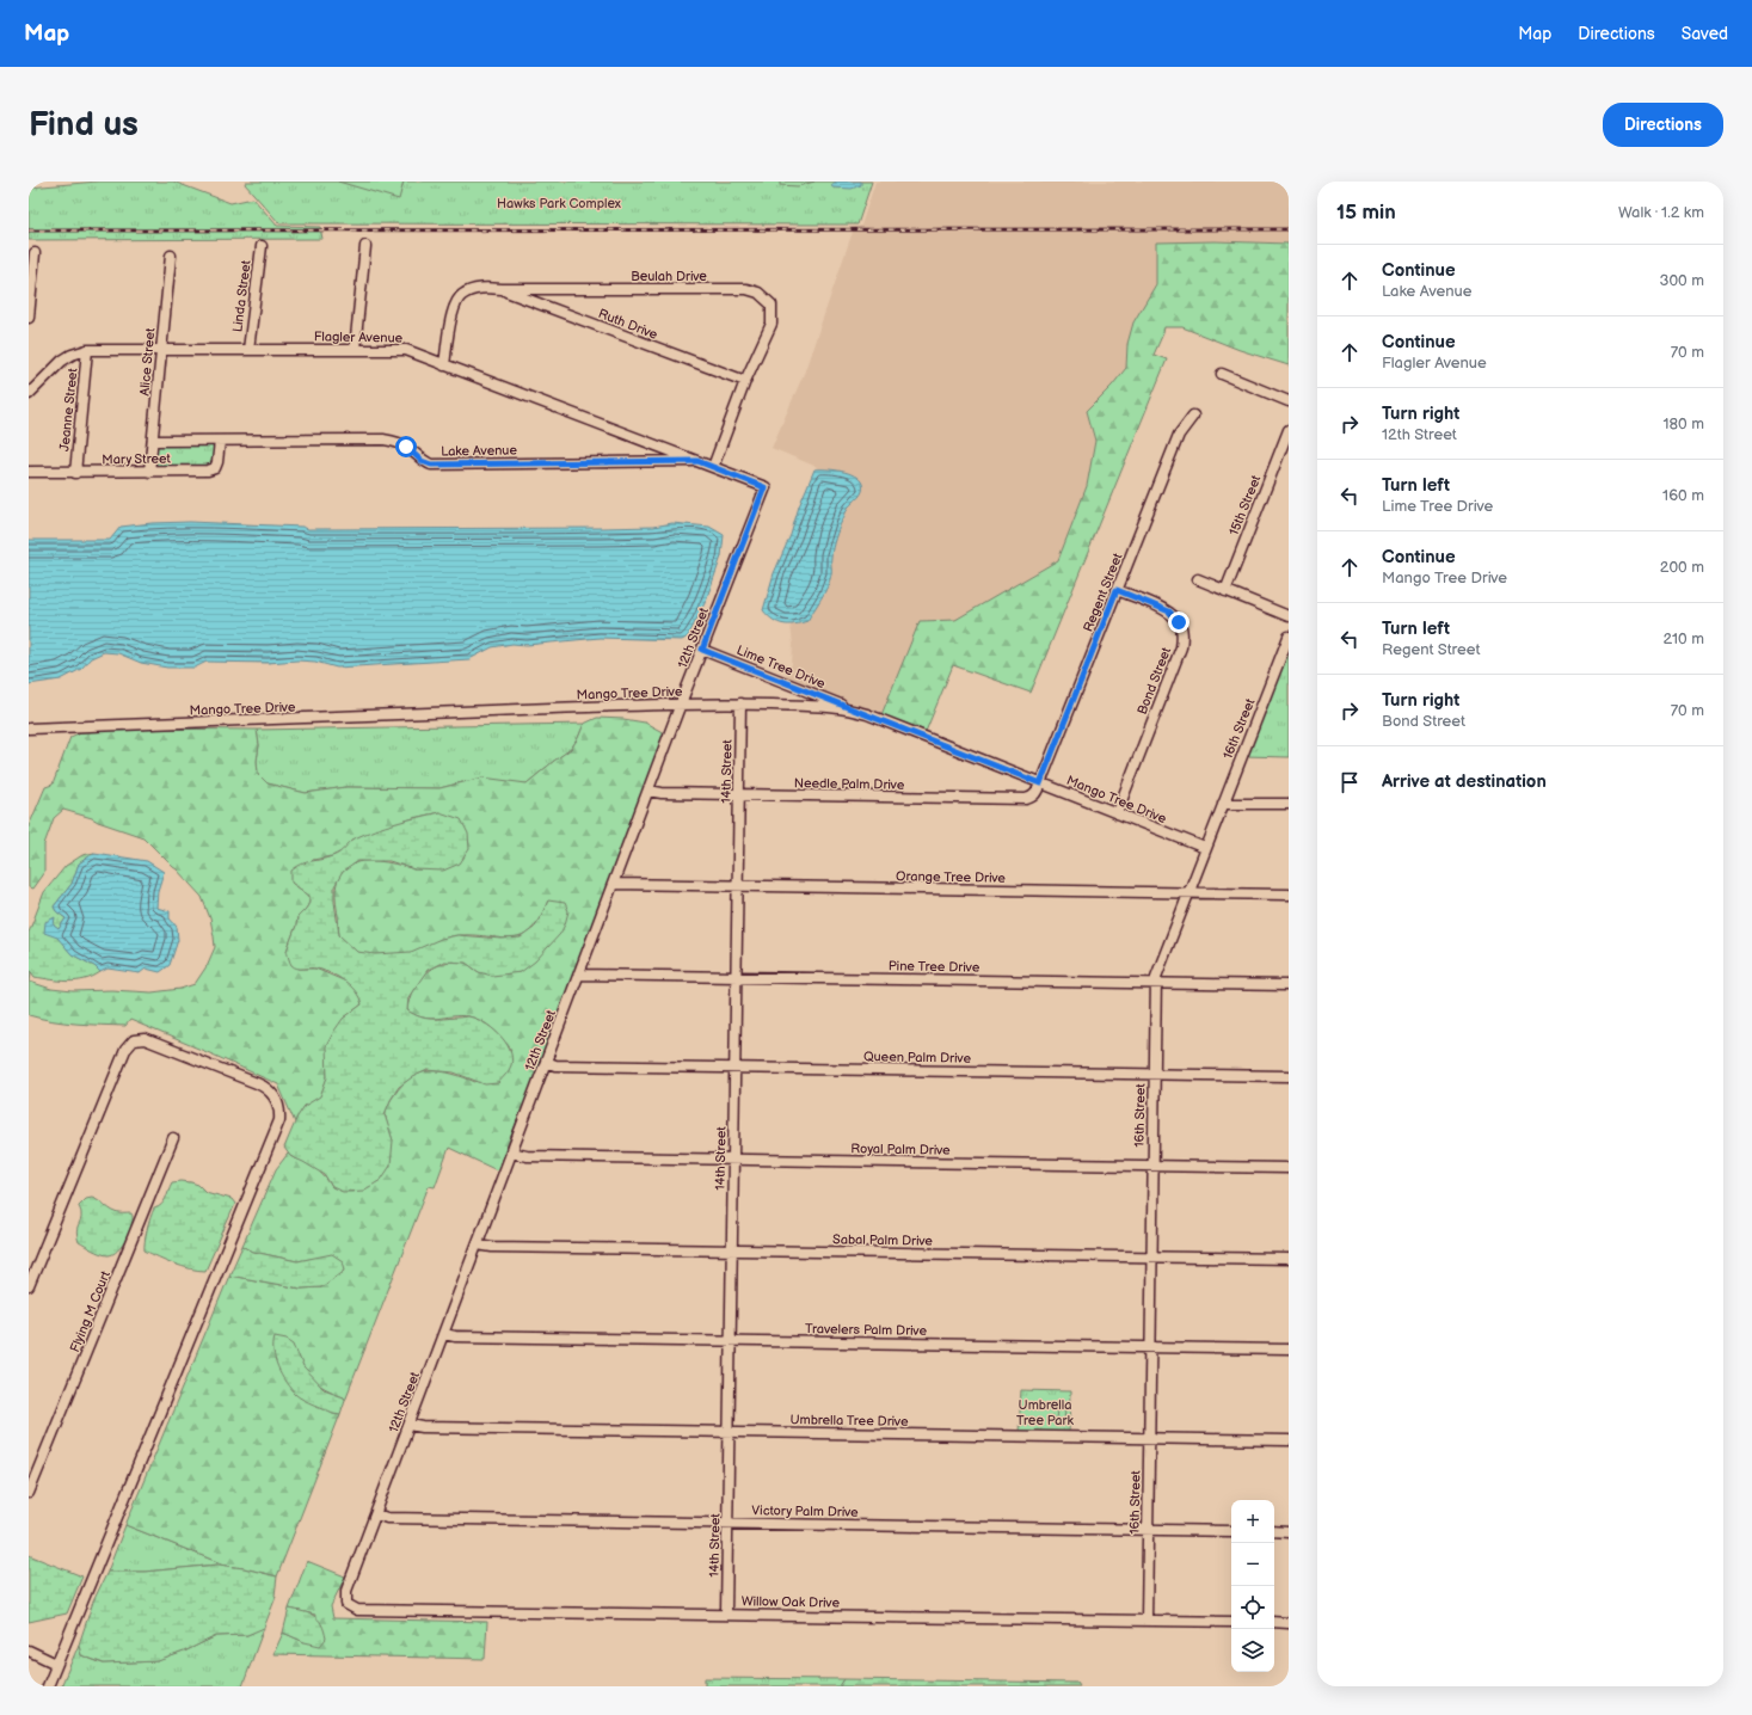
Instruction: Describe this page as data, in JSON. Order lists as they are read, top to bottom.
{
  "streets": {
    "street": [
      "Beulah Drive",
      "Linda Street",
      "Ruth Drive",
      "Flagler Avenue",
      "Alice Street",
      "Jeanne Street",
      "Lake Avenue",
      "Mary Street",
      "15th Street",
      "Regent Street",
      "12th Street",
      "Lime Tree Drive",
      "Bond Street",
      "Mango Tree Drive",
      "16th Street",
      "14th Street",
      "Needle Palm Drive",
      "Orange Tree Drive",
      "Pine Tree Drive",
      "Queen Palm Drive",
      "Royal Palm Drive",
      "Sabal Palm Drive",
      "Flying M Court",
      "Travelers Palm Drive",
      "Umbrella Tree Drive",
      "Victory Palm Drive",
      "Willow Oak Drive"
    ]
  },
  "crossings": [
    ["Beulah Drive", "Ruth Drive"],
    ["Beulah Drive", "Flagler Avenue"],
    ["Linda Street", "Flagler Avenue"],
    ["Flagler Avenue", "Alice Street"],
    ["Flagler Avenue", "Jeanne Street"],
    ["Flagler Avenue", "Lake Avenue"],
    ["Flagler Avenue", "12th Street"],
    ["Alice Street", "Lake Avenue"],
    ["Alice Street", "Mary Street"],
    ["Jeanne Street", "Mary Street"],
    ["Lake Avenue", "Mary Street"],
    ["Regent Street", "Bond Street"],
    ["Regent Street", "Mango Tree Drive"],
    ["Regent Street", "Needle Palm Drive"],
    ["12th Street", "Lime Tree Drive"],
    ["12th Street", "Mango Tree Drive"],
    ["12th Street", "Needle Palm Drive"],
    ["12th Street", "Orange Tree Drive"],
    ["12th Street", "Pine Tree Drive"],
    ["12th Street", "Queen Palm Drive"],
    ["12th Street", "Royal Palm Drive"],
    ["12th Street", "Sabal Palm Drive"],
    ["12th Street", "Travelers Palm Drive"],
    ["12th Street", "Umbrella Tree Drive"],
    ["12th Street", "Victory Palm Drive"],
    ["12th Street", "Willow Oak Drive"],
    ["Lime Tree Drive", "Mango Tree Drive"],
    ["Bond Street", "Mango Tree Drive"],
    ["Mango Tree Drive", "16th Street"],
    ["Mango Tree Drive", "14th Street"],
    ["Mango Tree Drive", "Needle Palm Drive"],
    ["16th Street", "Orange Tree Drive"],
    ["16th Street", "Pine Tree Drive"],
    ["16th Street", "Queen Palm Drive"],
    ["16th Street", "Royal Palm Drive"],
    ["16th Street", "Sabal Palm Drive"],
    ["16th Street", "Travelers Palm Drive"],
    ["16th Street", "Umbrella Tree Drive"],
    ["16th Street", "Victory Palm Drive"],
    ["16th Street", "Willow Oak Drive"],
    ["14th Street", "Needle Palm Drive"],
    ["14th Street", "Orange Tree Drive"],
    ["14th Street", "Pine Tree Drive"],
    ["14th Street", "Queen Palm Drive"],
    ["14th Street", "Royal Palm Drive"],
    ["14th Street", "Sabal Palm Drive"],
    ["14th Street", "Travelers Palm Drive"],
    ["14th Street", "Umbrella Tree Drive"],
    ["14th Street", "Victory Palm Drive"],
    ["14th Street", "Willow Oak Drive"]
  ],
  "parks": ["Hawks Park Complex", "Umbrella Tree Park"],
  "page": {
    "header": "Map",
    "nav": ["Map", "Directions", "Saved"],
    "buttons": "Directions",
    "title": "Find us",
    "heading": ["15 min", "Walk · 1.2 km"],
    "list": [
      ["Continue", "Lake Avenue", "300 m"],
      ["Continue", "Flagler Avenue", "70 m"],
      ["Turn right", "12th Street", "180 m"],
      ["Turn left", "Lime Tree Drive", "160 m"],
      ["Continue", "Mango Tree Drive", "200 m"],
      ["Turn left", "Regent Street", "210 m"],
      ["Turn right", "Bond Street", "70 m"],
      "Arrive at destination"
    ],
    "map_buttons": ["+", "−"]
  }
}
